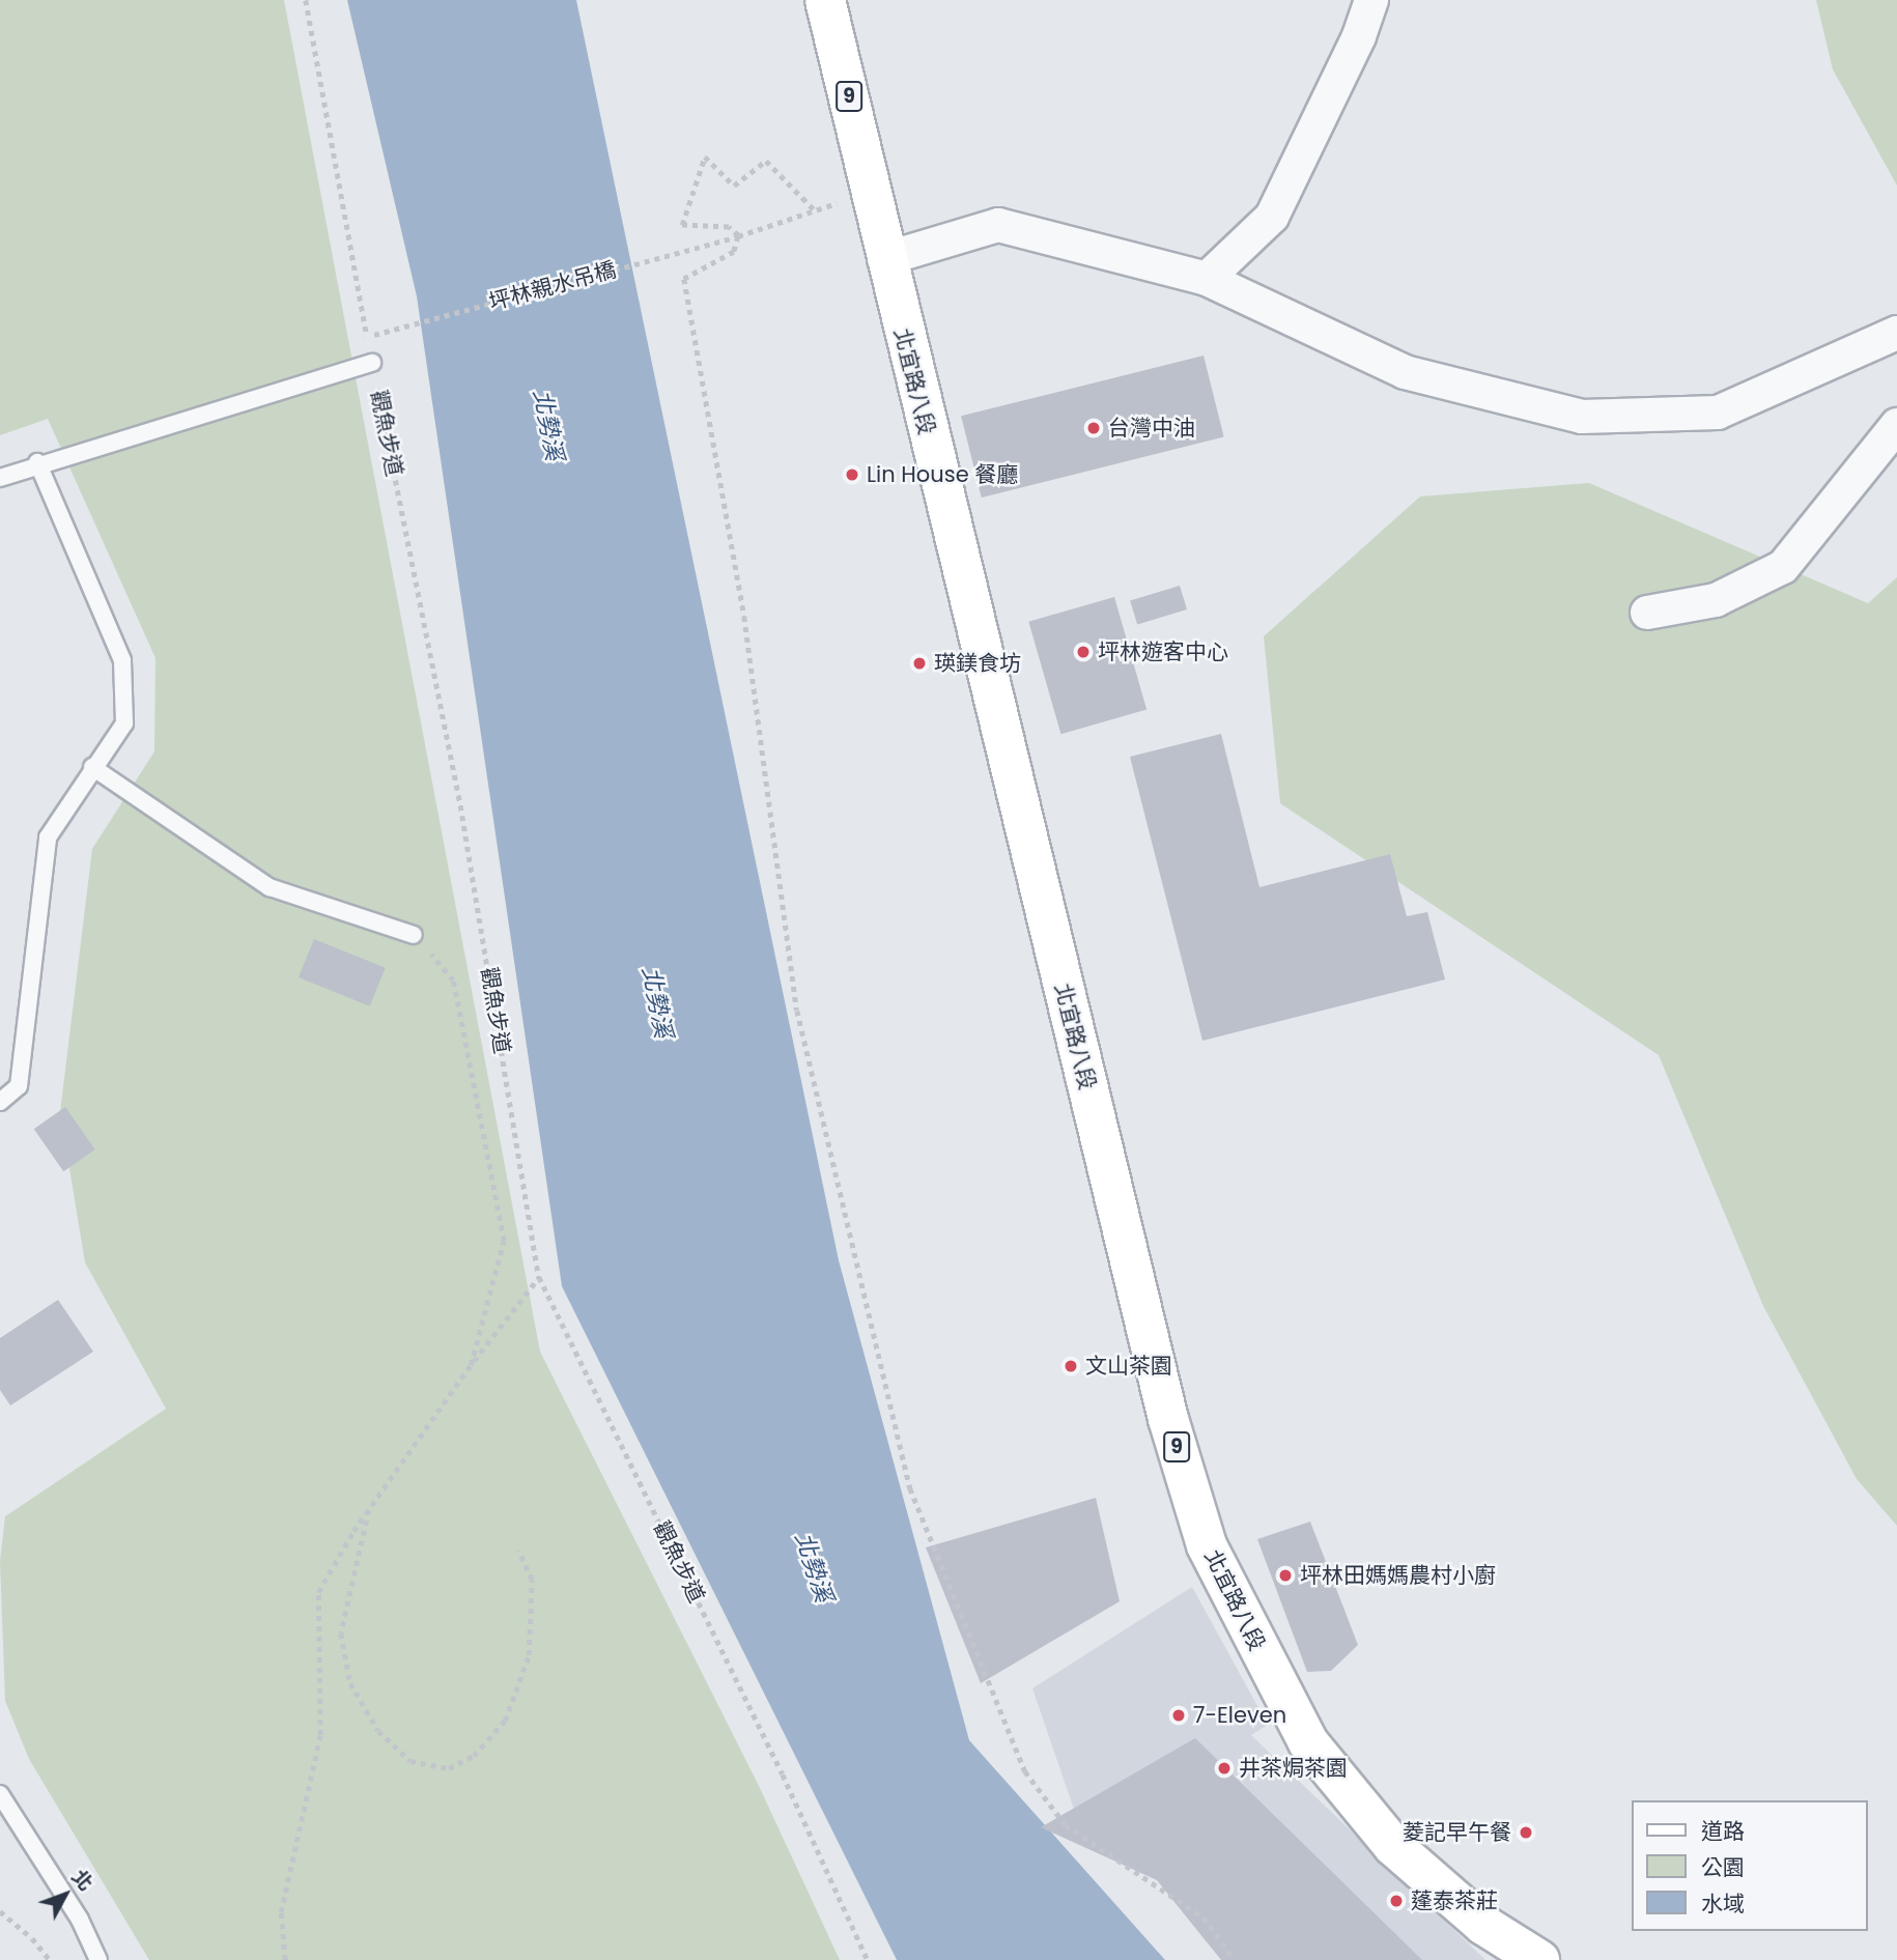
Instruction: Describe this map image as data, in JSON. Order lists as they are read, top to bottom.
{
  "streets": {
    "main road": ["9", "北宜路八段"],
    "path": ["坪林親水吊橋", "觀魚步道"]
  },
  "crossings": [
    ["坪林親水吊橋", "北宜路八段"],
    ["坪林親水吊橋", "觀魚步道"]
  ],
  "water": ["北勢溪"],
  "places": [
    "台灣中油",
    "Lin House 餐廳",
    "坪林遊客中心",
    "瑛鎂食坊",
    "文山茶園",
    "坪林田媽媽農村小廚",
    "7-Eleven",
    "井茶焗茶園",
    "菱記早午餐",
    "蓬泰茶莊"
  ],
  "legend": ["道路", "公園", "水域"],
  "north": "top right"
}
